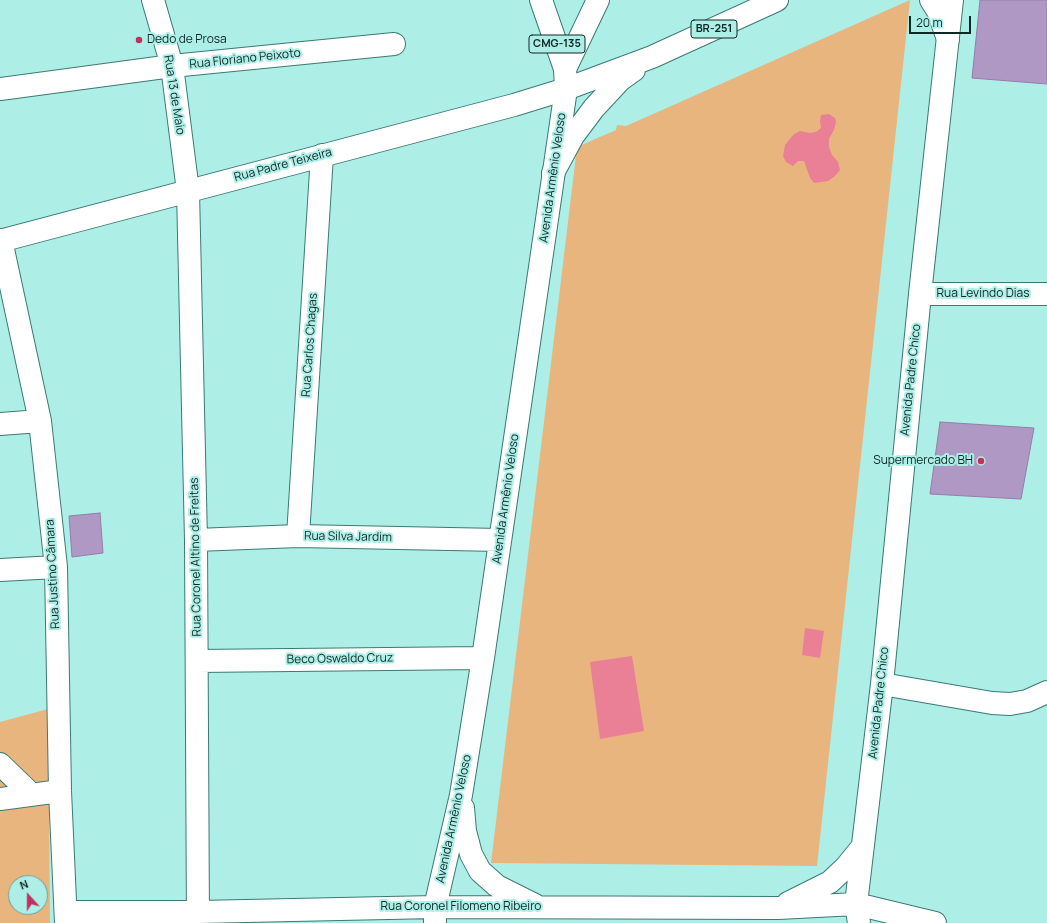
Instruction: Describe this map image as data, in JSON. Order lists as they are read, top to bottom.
{
  "streets": {
    "street": [
      "BR-251",
      "CMG-135",
      "Rua Floriano Peixoto",
      "Rua 13 de Maio",
      "Rua Padre Teixeira",
      "Avenida Armênio Veloso",
      "Rua Levindo Dias",
      "Rua Carlos Chagas",
      "Avenida Padre Chico",
      "Rua Silva Jardim",
      "Rua Coronel Altino de Freitas",
      "Rua Justino Câmara",
      "Beco Oswaldo Cruz",
      "Rua Coronel Filomeno Ribeiro"
    ]
  },
  "crossings": [
    ["BR-251", "CMG-135"],
    ["BR-251", "Rua Padre Teixeira"],
    ["BR-251", "Avenida Armênio Veloso"],
    ["CMG-135", "Rua Padre Teixeira"],
    ["CMG-135", "Avenida Armênio Veloso"],
    ["Rua Floriano Peixoto", "Rua 13 de Maio"],
    ["Rua 13 de Maio", "Rua Padre Teixeira"],
    ["Rua 13 de Maio", "Rua Coronel Altino de Freitas"],
    ["Rua Padre Teixeira", "Avenida Armênio Veloso"],
    ["Rua Padre Teixeira", "Rua Carlos Chagas"],
    ["Rua Padre Teixeira", "Rua Coronel Altino de Freitas"],
    ["Rua Padre Teixeira", "Rua Justino Câmara"],
    ["Avenida Armênio Veloso", "Rua Silva Jardim"],
    ["Avenida Armênio Veloso", "Beco Oswaldo Cruz"],
    ["Avenida Armênio Veloso", "Rua Coronel Filomeno Ribeiro"],
    ["Rua Levindo Dias", "Avenida Padre Chico"],
    ["Rua Carlos Chagas", "Rua Silva Jardim"],
    ["Avenida Padre Chico", "Rua Coronel Filomeno Ribeiro"],
    ["Rua Silva Jardim", "Rua Coronel Altino de Freitas"],
    ["Rua Coronel Altino de Freitas", "Beco Oswaldo Cruz"],
    ["Rua Coronel Altino de Freitas", "Rua Coronel Filomeno Ribeiro"],
    ["Rua Justino Câmara", "Rua Coronel Filomeno Ribeiro"]
  ],
  "places": ["Dedo de Prosa", "Supermercado BH"],
  "scale_bar": "20 m",
  "north": "top"
}
